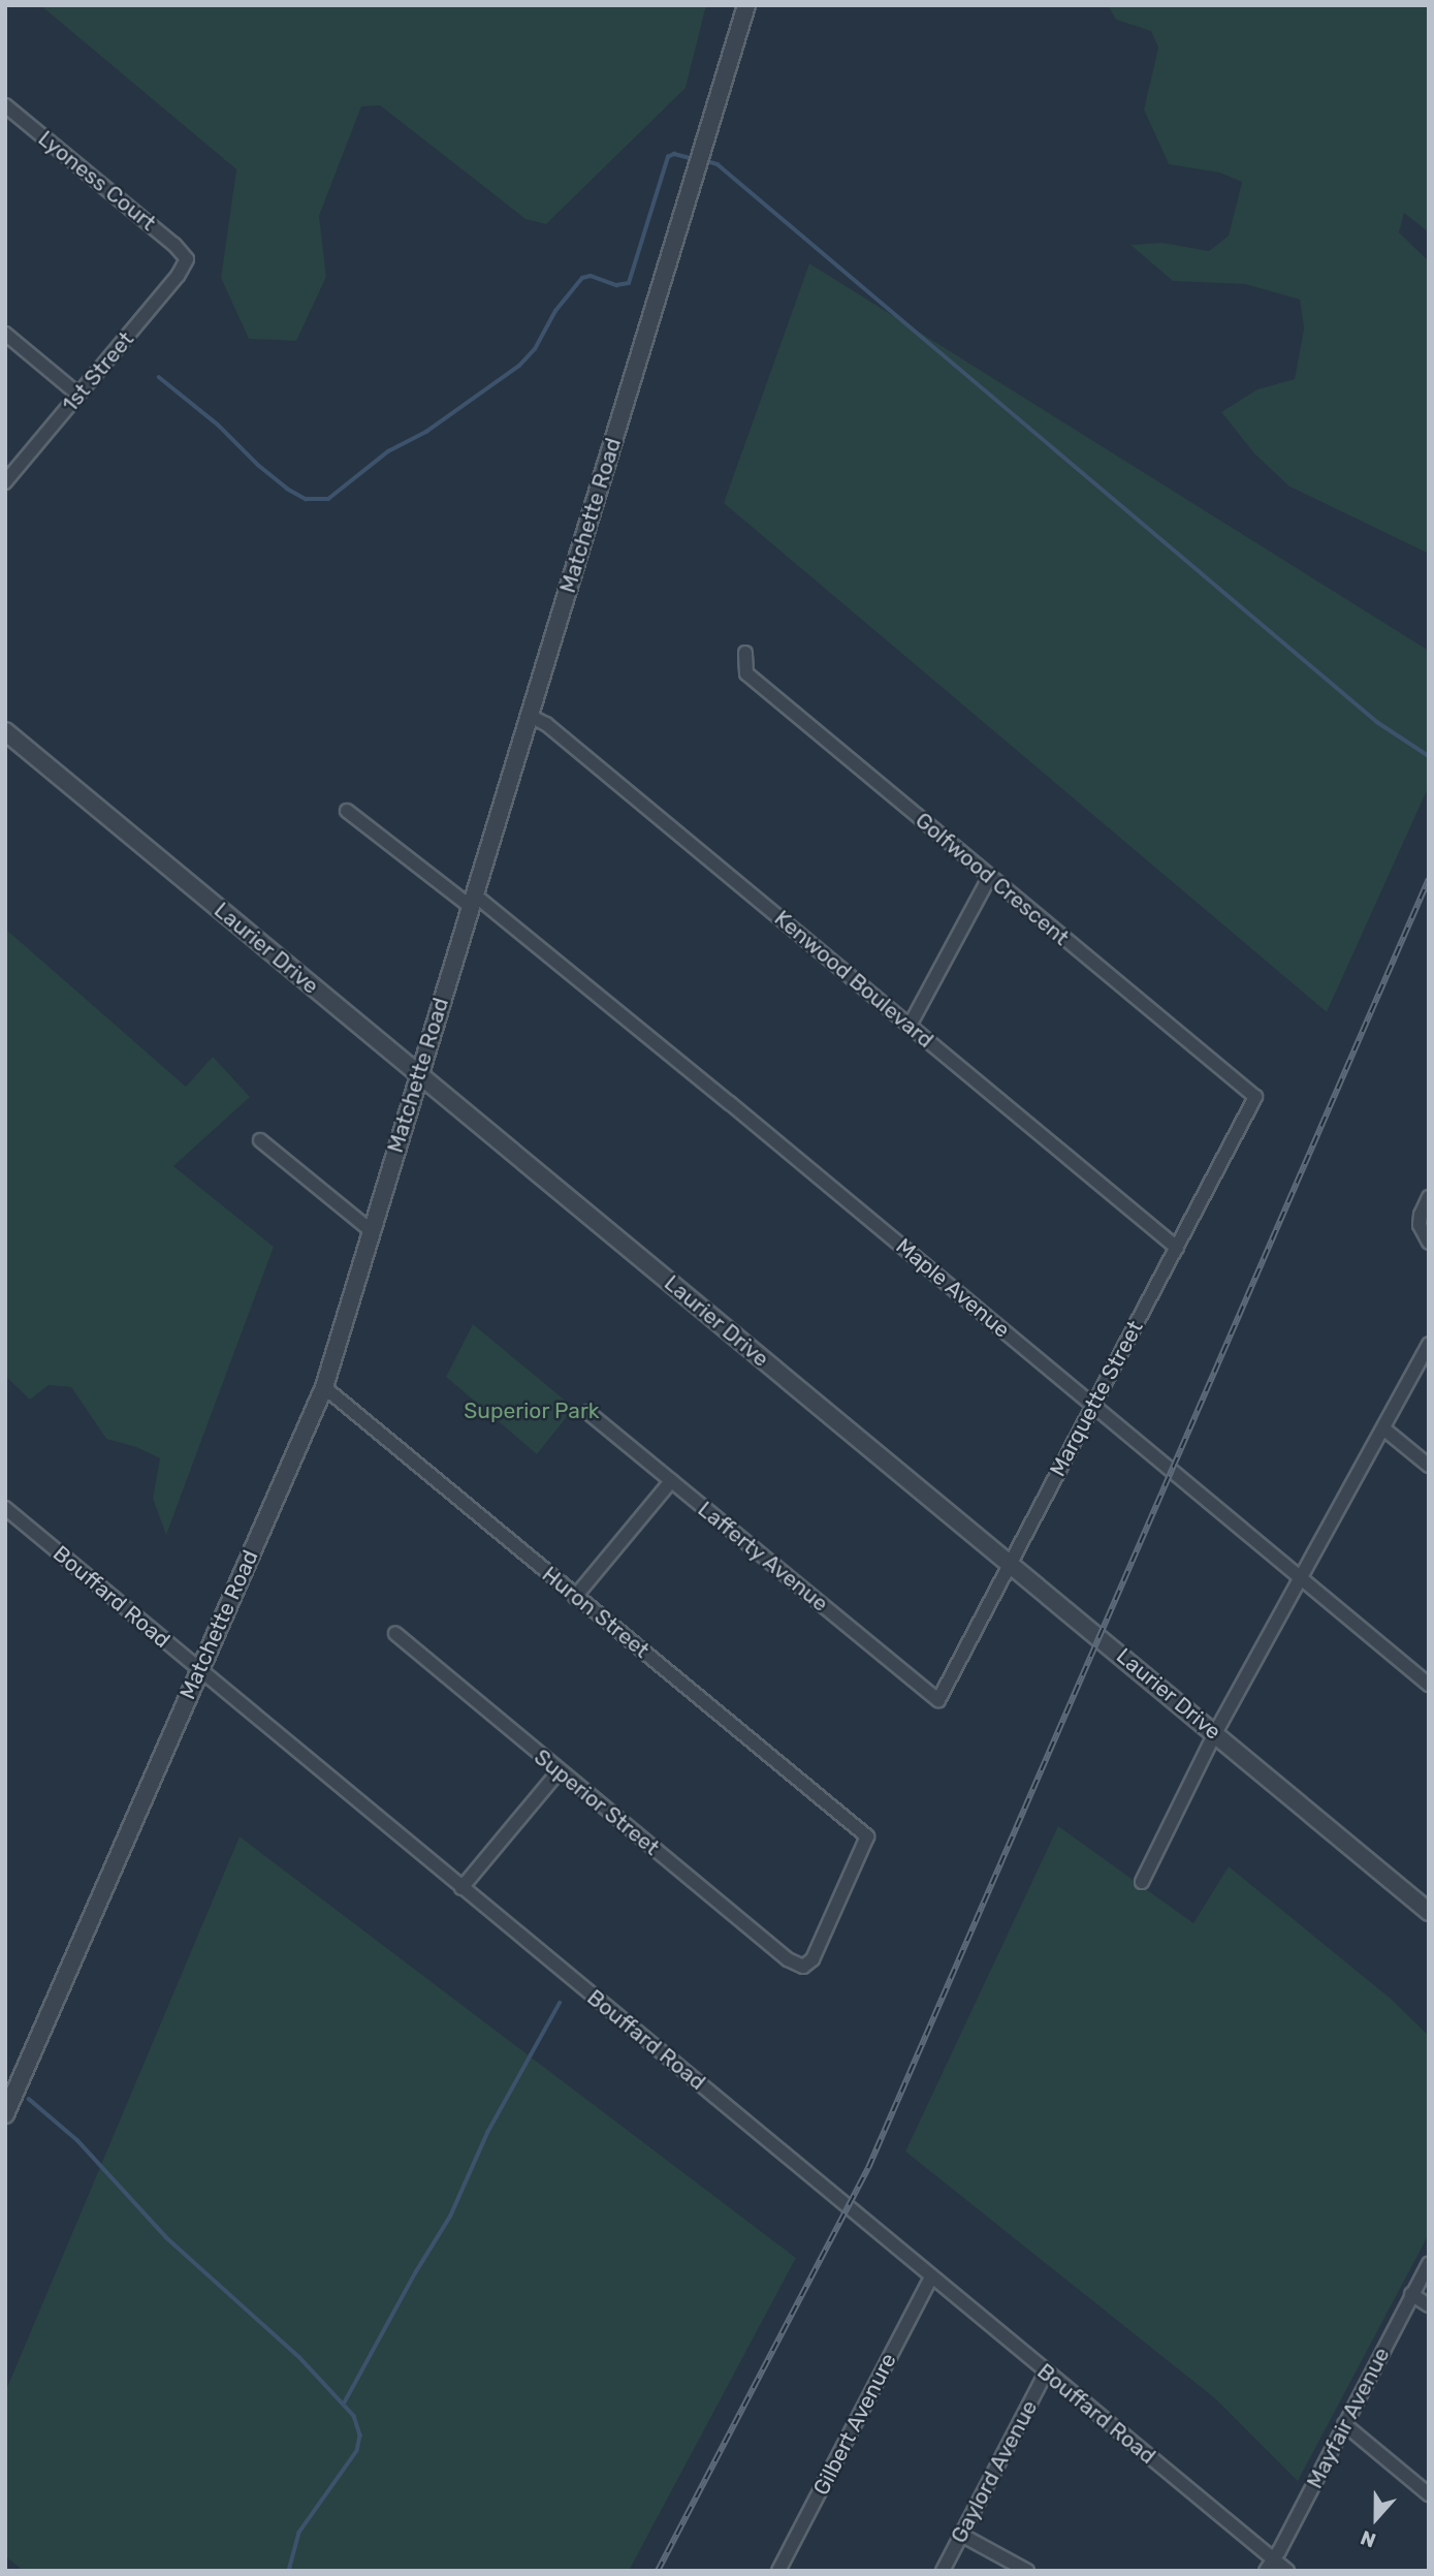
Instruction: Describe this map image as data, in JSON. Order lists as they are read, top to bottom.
{
  "streets": {
    "street": [
      "Lyoness Court",
      "1st Street",
      "Matchette Road",
      "Golfwood Crescent",
      "Laurier Drive",
      "Kenwood Boulevard",
      "Maple Avenue",
      "Marquette Street",
      "Lafferty Avenue",
      "Bouffard Road",
      "Huron Street",
      "Superior Street",
      "Mayfair Avenue",
      "Gilbert Avenure",
      "Gaylord Avenue"
    ]
  },
  "crossings": [
    ["Lyoness Court", "1st Street"],
    ["Matchette Road", "Laurier Drive"],
    ["Matchette Road", "Kenwood Boulevard"],
    ["Matchette Road", "Maple Avenue"],
    ["Matchette Road", "Bouffard Road"],
    ["Matchette Road", "Huron Street"],
    ["Golfwood Crescent", "Marquette Street"],
    ["Laurier Drive", "Marquette Street"],
    ["Kenwood Boulevard", "Marquette Street"],
    ["Maple Avenue", "Marquette Street"],
    ["Marquette Street", "Lafferty Avenue"],
    ["Bouffard Road", "Mayfair Avenue"],
    ["Bouffard Road", "Gilbert Avenure"],
    ["Bouffard Road", "Gaylord Avenue"],
    ["Huron Street", "Superior Street"]
  ],
  "parks": ["Superior Park"],
  "north": "bottom"
}
